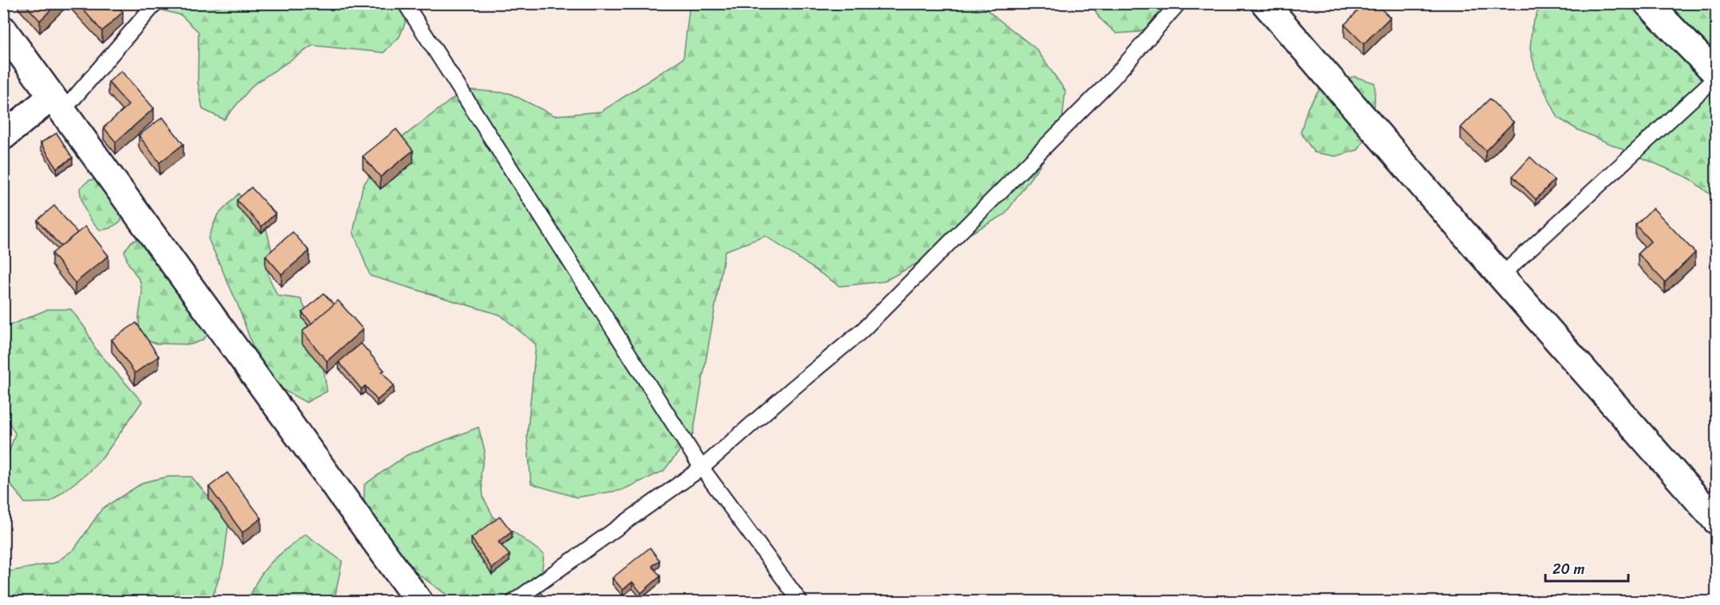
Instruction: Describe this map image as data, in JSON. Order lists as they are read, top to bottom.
{
  "scale_bar": "20 m"
}
